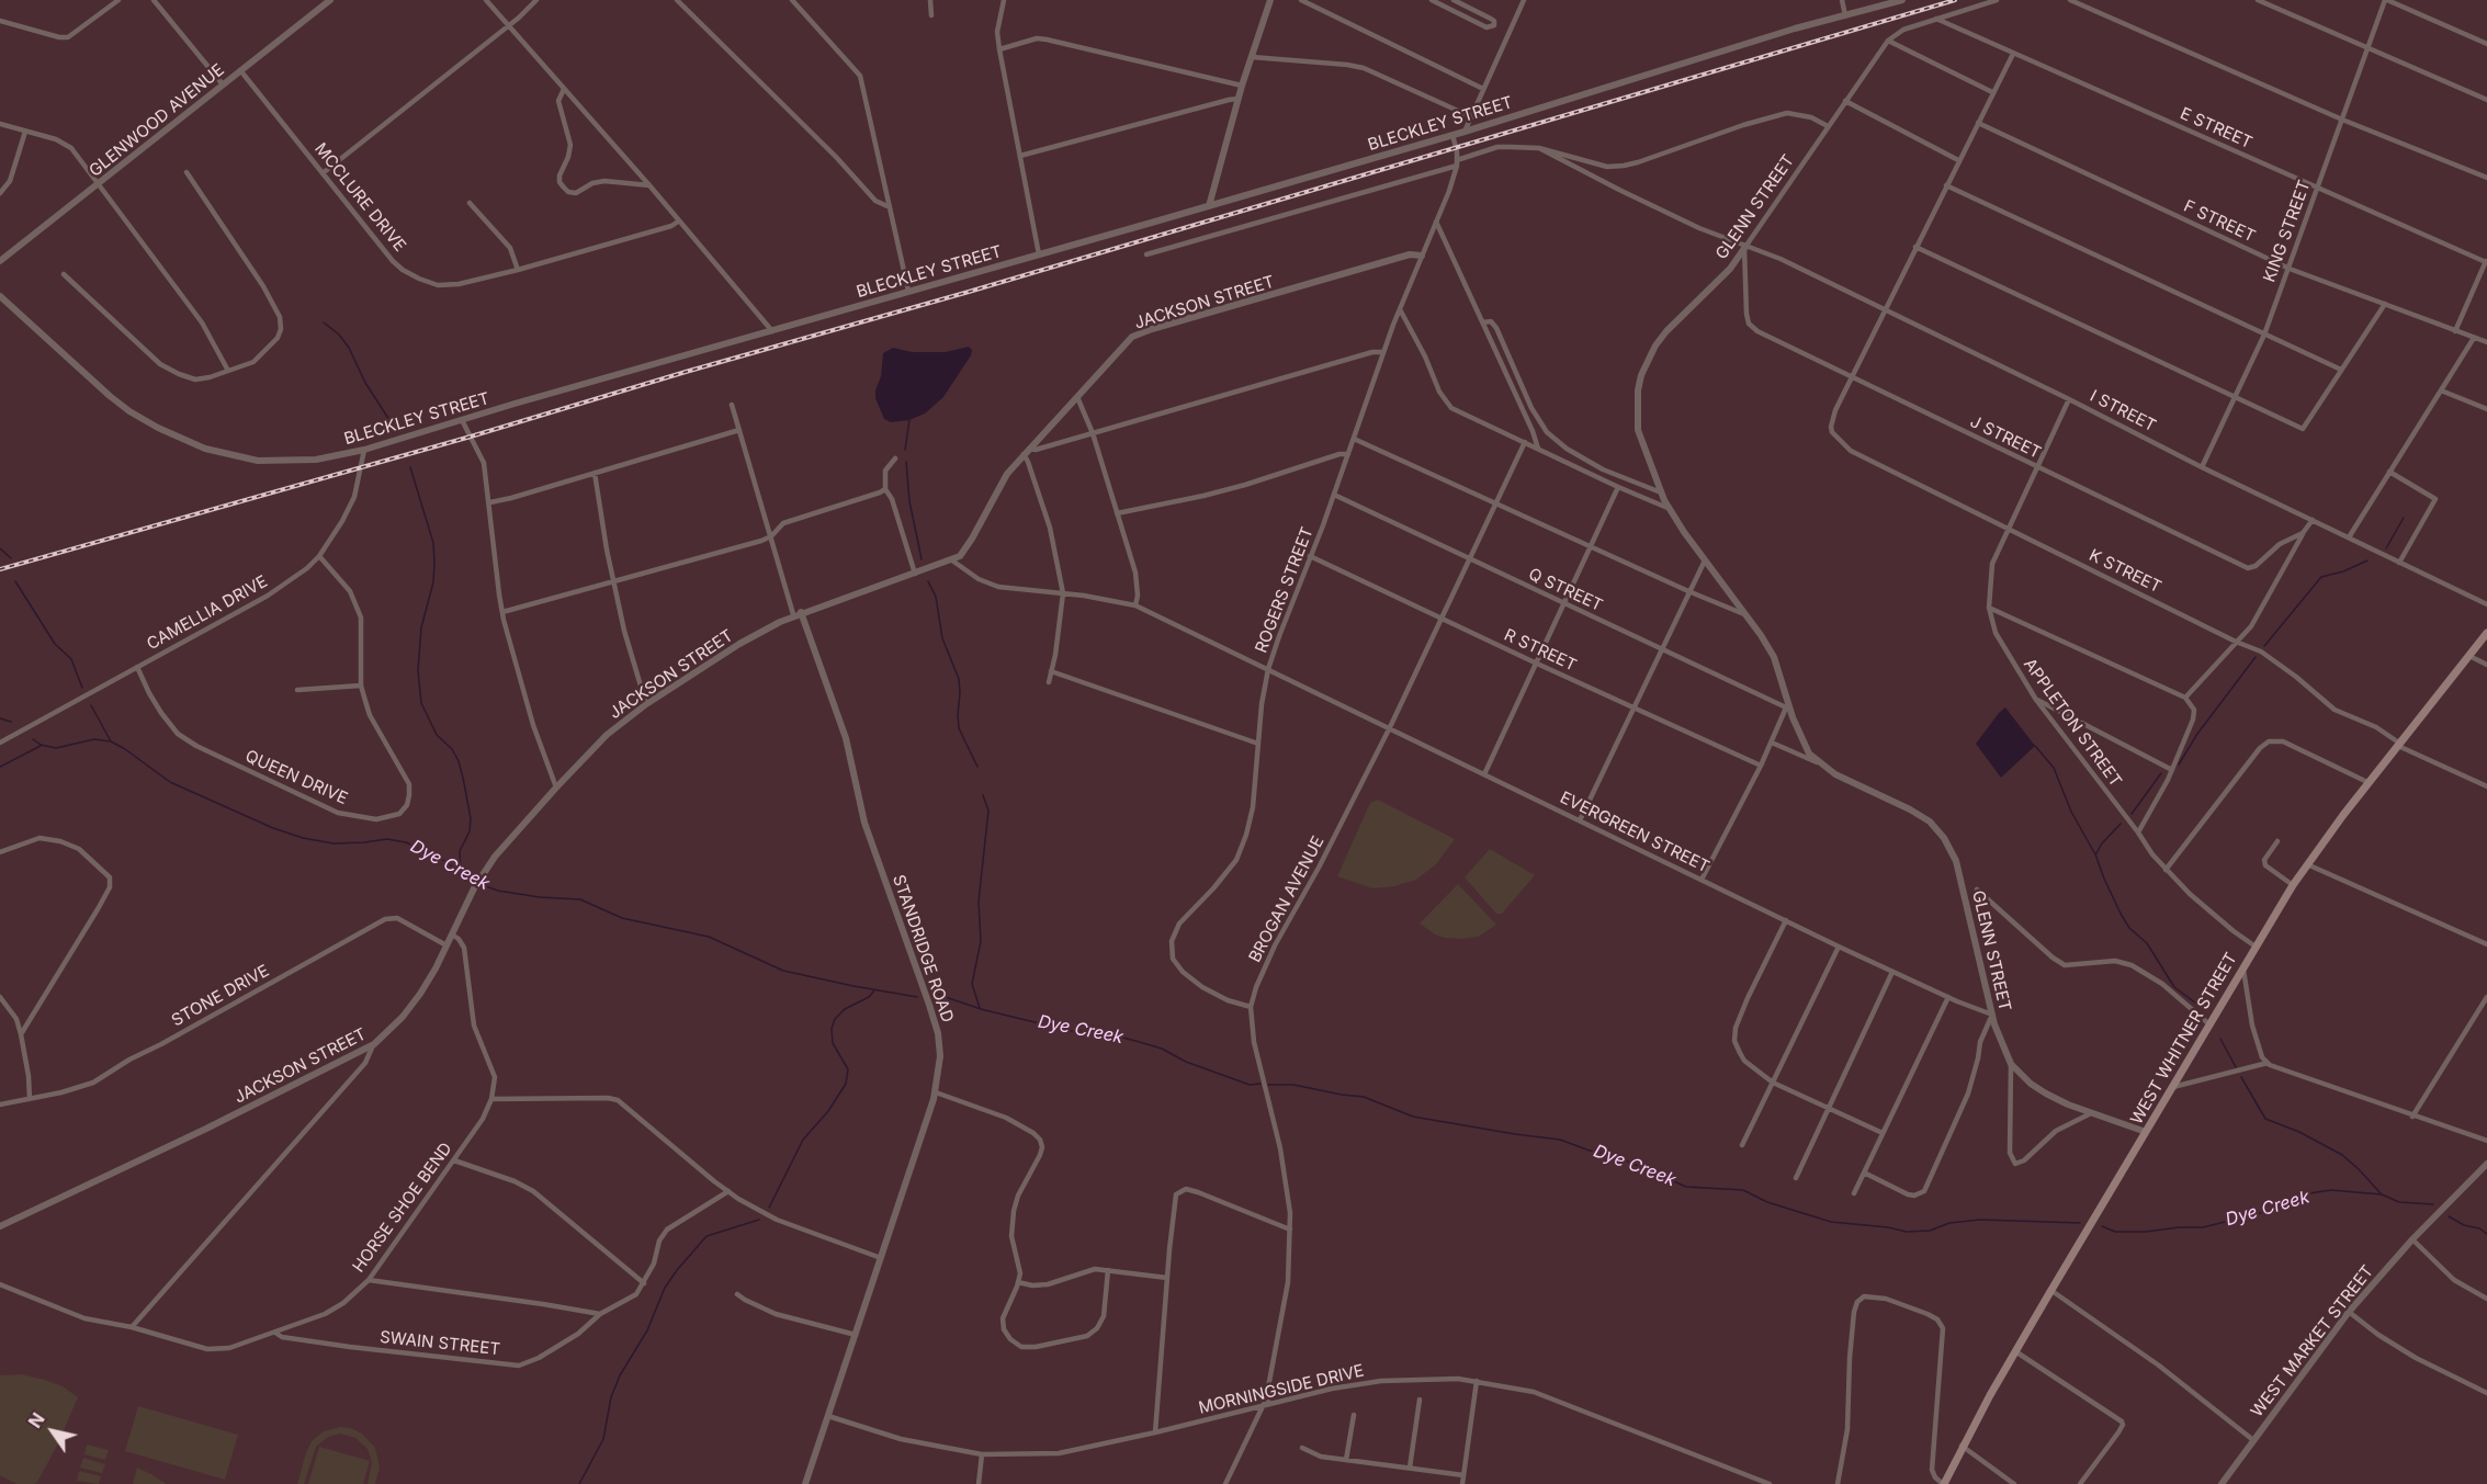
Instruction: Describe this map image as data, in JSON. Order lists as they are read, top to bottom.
{
  "streets": {
    "main road": ["WEST WHITNER STREET"],
    "street": [
      "GLENWOOD AVENUE",
      "BLECKLEY STREET",
      "E STREET",
      "MCCLURE DRIVE",
      "GLENN STREET",
      "F STREET",
      "KING STREET",
      "JACKSON STREET",
      "I STREET",
      "J STREET",
      "K STREET",
      "ROGERS STREET",
      "Q STREET",
      "CAMELLIA DRIVE",
      "R STREET",
      "APPLETON STREET",
      "QUEEN DRIVE",
      "EVERGREEN STREET",
      "BROGAN AVENUE",
      "STANDRIDGE ROAD",
      "STONE DRIVE",
      "HORSE SHOE BEND",
      "WEST MARKET STREET",
      "SWAIN STREET",
      "MORNINGSIDE DRIVE"
    ]
  },
  "crossings": [
    ["GLENWOOD AVENUE", "MCCLURE DRIVE"],
    ["BLECKLEY STREET", "CAMELLIA DRIVE"],
    ["E STREET", "GLENN STREET"],
    ["E STREET", "KING STREET"],
    ["GLENN STREET", "I STREET"],
    ["GLENN STREET", "J STREET"],
    ["GLENN STREET", "Q STREET"],
    ["GLENN STREET", "EVERGREEN STREET"],
    ["GLENN STREET", "WEST WHITNER STREET"],
    ["F STREET", "KING STREET"],
    ["KING STREET", "I STREET"],
    ["JACKSON STREET", "ROGERS STREET"],
    ["JACKSON STREET", "EVERGREEN STREET"],
    ["JACKSON STREET", "STANDRIDGE ROAD"],
    ["JACKSON STREET", "STONE DRIVE"],
    ["JACKSON STREET", "HORSE SHOE BEND"],
    ["I STREET", "J STREET"],
    ["I STREET", "APPLETON STREET"],
    ["J STREET", "K STREET"],
    ["J STREET", "APPLETON STREET"],
    ["K STREET", "APPLETON STREET"],
    ["K STREET", "WEST WHITNER STREET"],
    ["ROGERS STREET", "Q STREET"],
    ["ROGERS STREET", "R STREET"],
    ["ROGERS STREET", "EVERGREEN STREET"],
    ["ROGERS STREET", "BROGAN AVENUE"],
    ["Q STREET", "BROGAN AVENUE"],
    ["CAMELLIA DRIVE", "QUEEN DRIVE"],
    ["R STREET", "BROGAN AVENUE"],
    ["APPLETON STREET", "WEST WHITNER STREET"],
    ["EVERGREEN STREET", "BROGAN AVENUE"],
    ["BROGAN AVENUE", "MORNINGSIDE DRIVE"],
    ["STANDRIDGE ROAD", "MORNINGSIDE DRIVE"],
    ["HORSE SHOE BEND", "SWAIN STREET"]
  ],
  "water": ["Dye Creek"],
  "north": "top left"
}
